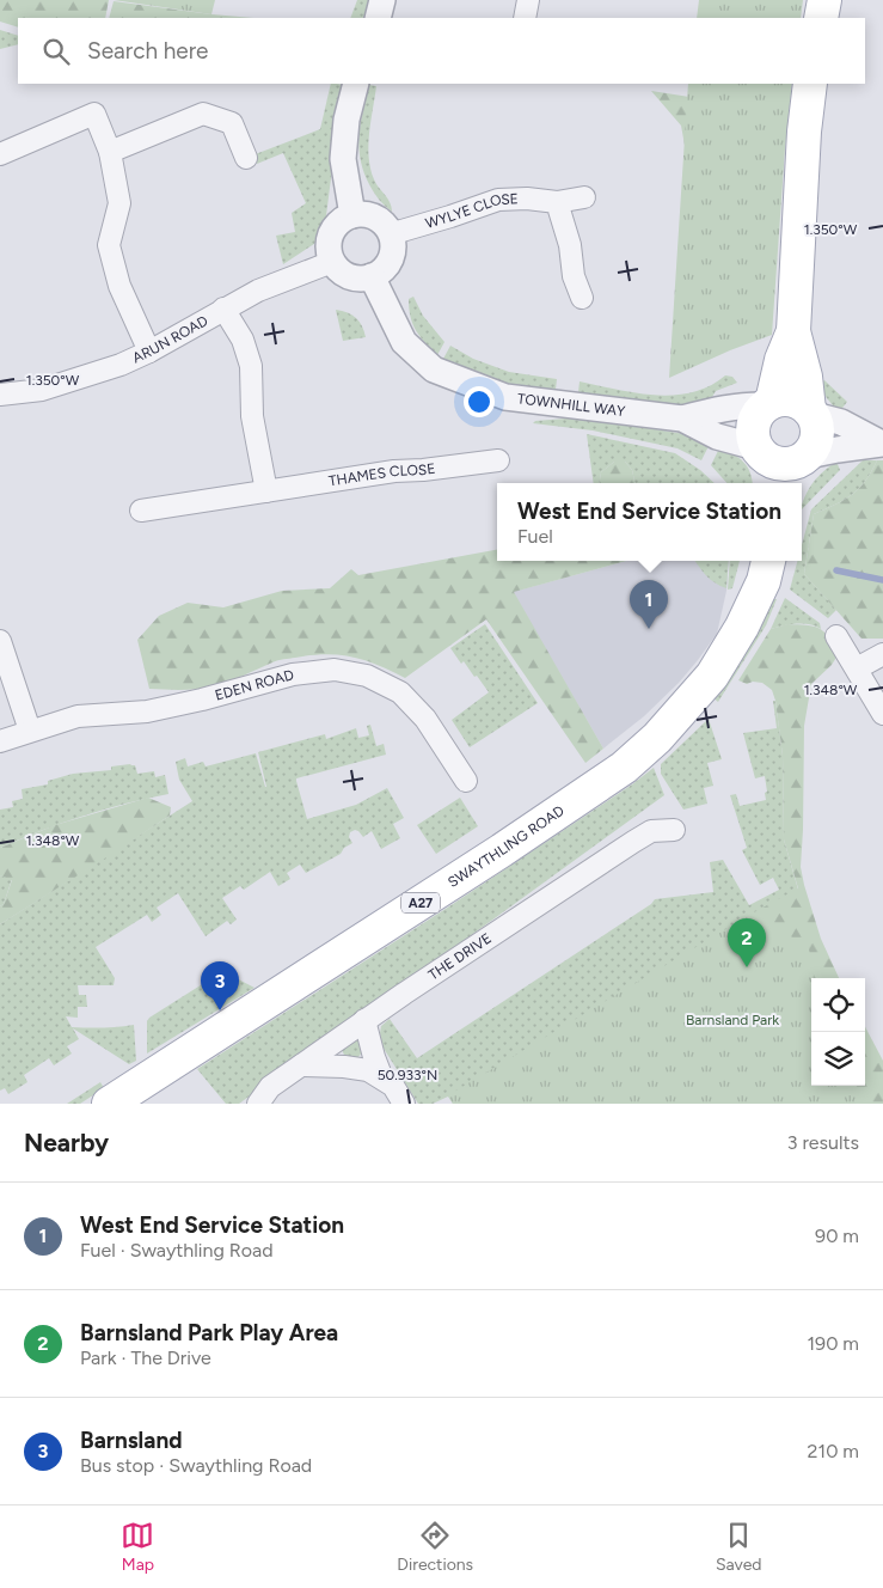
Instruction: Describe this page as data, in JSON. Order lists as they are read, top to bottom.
{
  "streets": {
    "main road": ["SWAYTHLING ROAD", "A27"],
    "street": [
      "WYLYE CLOSE",
      "ARUN ROAD",
      "TOWNHILL WAY",
      "THAMES CLOSE",
      "EDEN ROAD",
      "THE DRIVE"
    ]
  },
  "crossings": [
    ["WYLYE CLOSE", "ARUN ROAD"],
    ["WYLYE CLOSE", "TOWNHILL WAY"],
    ["ARUN ROAD", "TOWNHILL WAY"]
  ],
  "parks": ["Barnsland Park"],
  "page": {
    "search": "Search here",
    "popup": ["West End Service Station", "Fuel"],
    "pins": ["1", "2", "3"],
    "heading": ["Nearby", "3 results"],
    "list": [
      {
        "mark": "1",
        "name": "West End Service Station",
        "note": "Fuel · Swaythling Road",
        "value": "90 m"
      },
      {
        "mark": "2",
        "name": "Barnsland Park Play Area",
        "note": "Park · The Drive",
        "value": "190 m"
      },
      {
        "mark": "3",
        "name": "Barnsland",
        "note": "Bus stop · Swaythling Road",
        "value": "210 m"
      }
    ],
    "nav": ["Map", "Directions", "Saved"]
  },
  "coordinates": ["1.350°W", "1.348°W", "50.933°N"]
}
